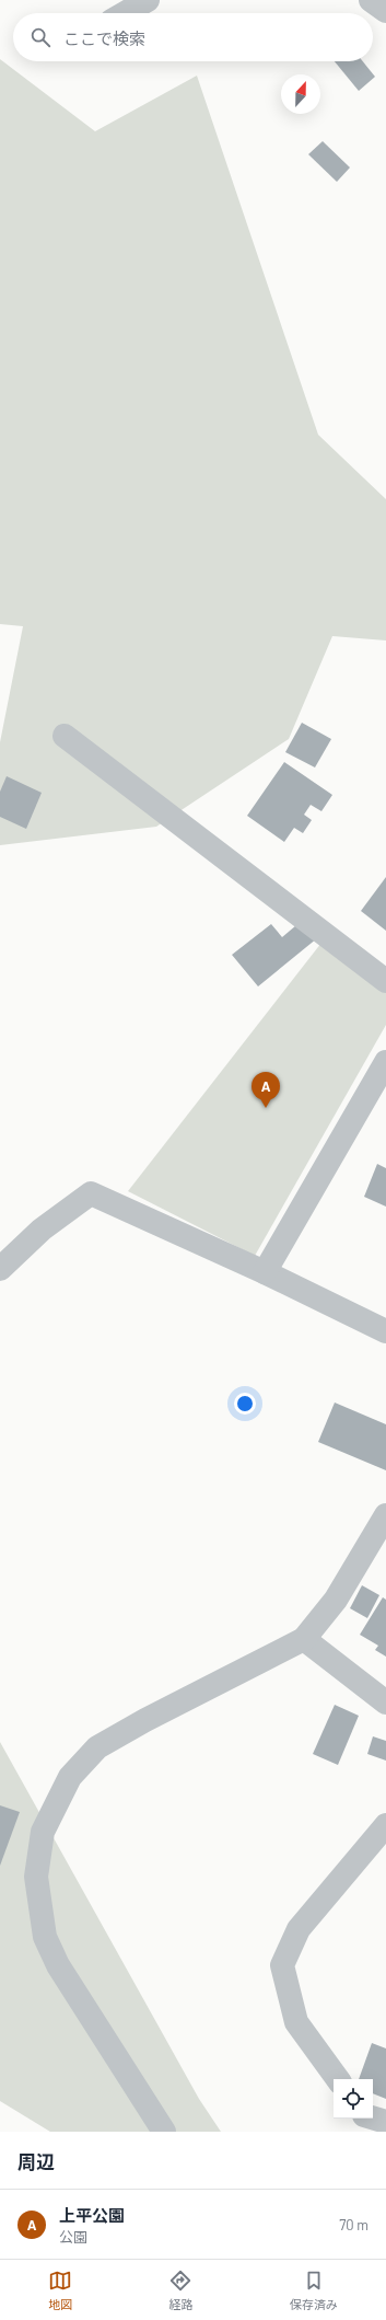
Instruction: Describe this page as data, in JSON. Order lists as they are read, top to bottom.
{
  "north": "top",
  "page": {
    "search": "ここで検索",
    "pins": "A",
    "heading": "周辺",
    "list": [
      {
        "mark": "A",
        "name": "上平公園",
        "note": "公園",
        "value": "70 m"
      }
    ],
    "nav": ["地図", "経路", "保存済み"]
  }
}
